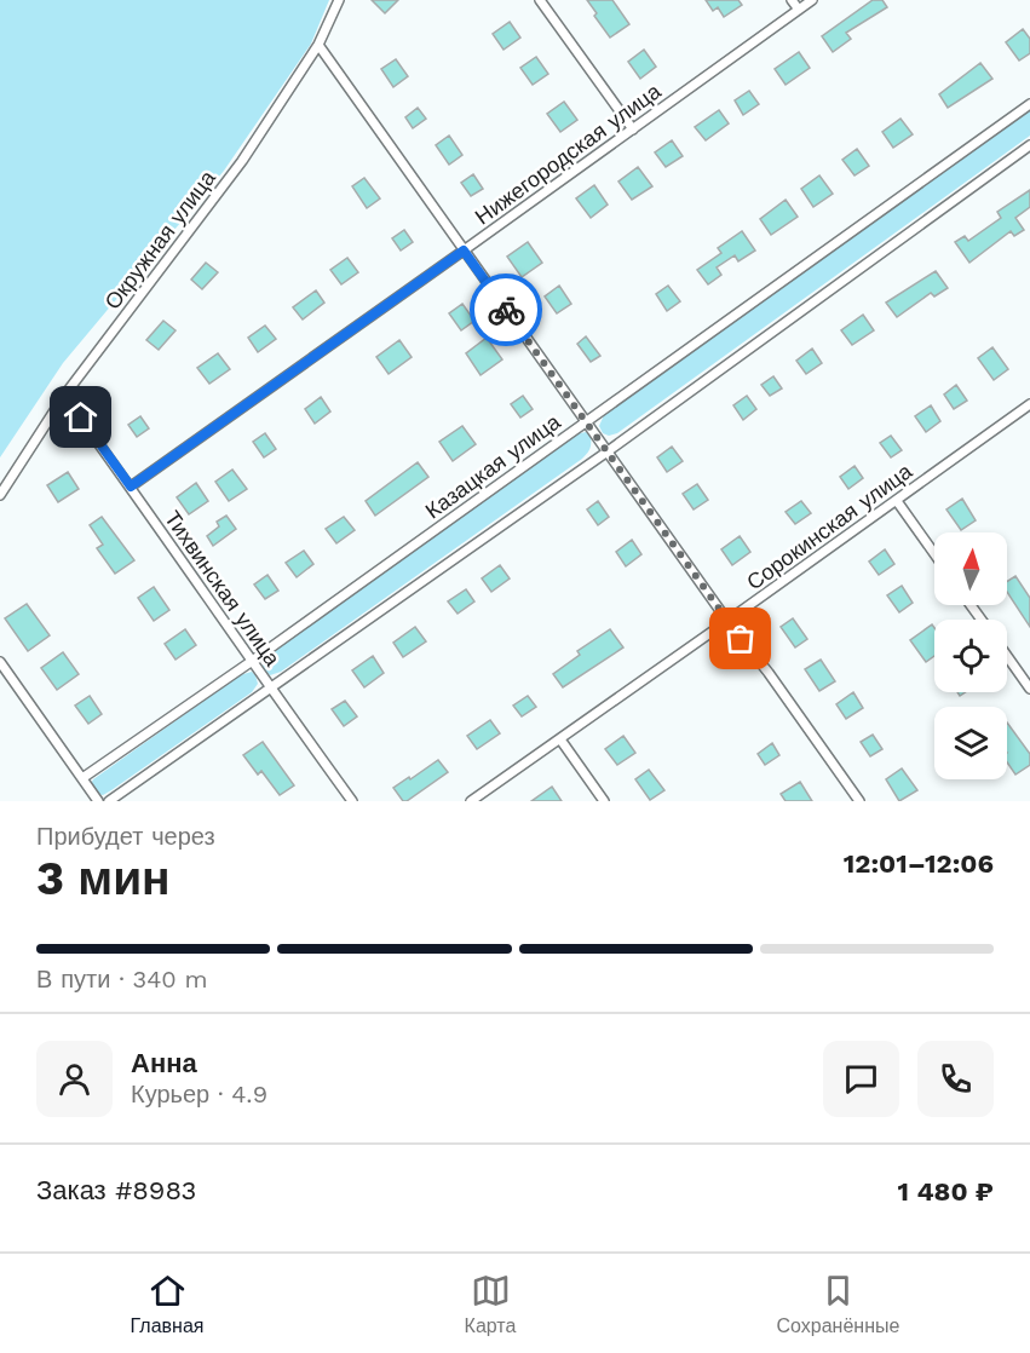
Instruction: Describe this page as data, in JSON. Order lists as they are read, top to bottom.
{
  "streets": {
    "street": [
      "Нижегородская улица",
      "Окружная улица",
      "Казацкая улица",
      "Сорокинская улица",
      "Тихвинская улица"
    ]
  },
  "crossings": [
    ["Нижегородская улица", "Тихвинская улица"],
    ["Окружная улица", "Тихвинская улица"],
    ["Казацкая улица", "Тихвинская улица"]
  ],
  "north": "top",
  "page": {
    "heading": ["3 мин", "Прибудет через", "12:01–12:06"],
    "panel": [
      "Анна",
      "Курьер · 4.9",
      "Заказ #8983",
      "1 480 ₽"
    ],
    "bar": "В пути · 340 m",
    "tabs": ["Главная", "Карта", "Сохранённые"]
  }
}
